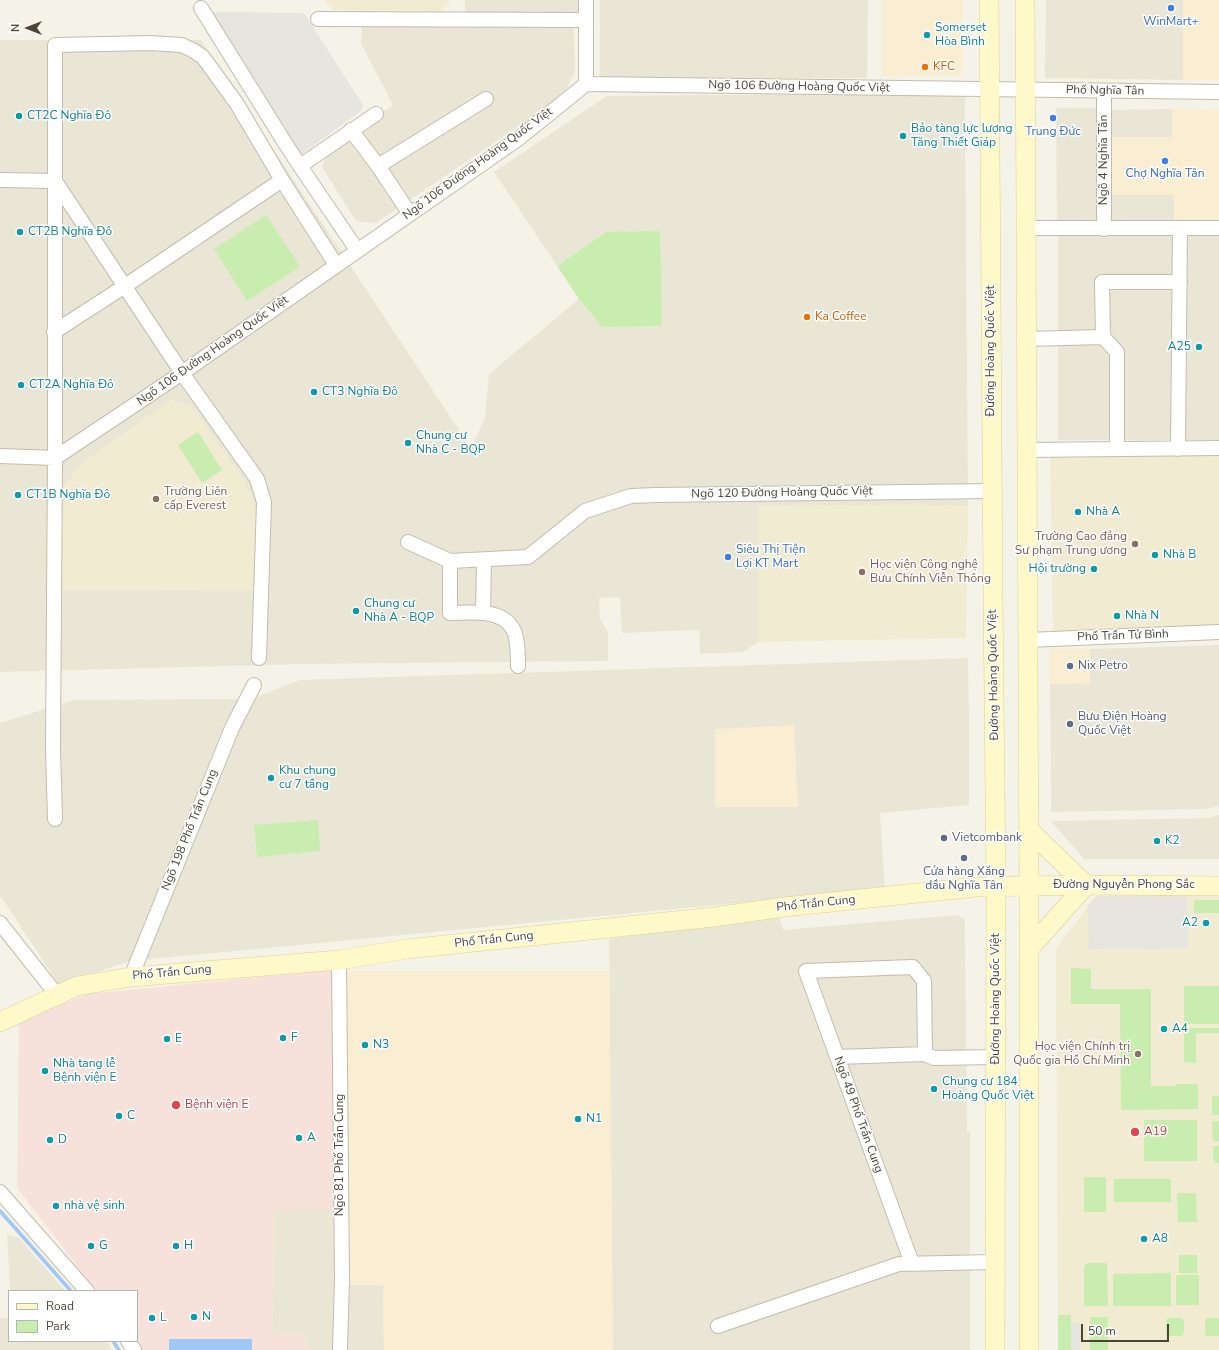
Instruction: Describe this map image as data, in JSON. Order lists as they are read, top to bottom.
{
  "streets": {
    "main road": ["Đường Hoàng Quốc Việt", "Đường Nguyễn Phong Sắc", "Phố Trần Cung"],
    "street": [
      "Ngõ 106 Đường Hoàng Quốc Việt",
      "Phố Nghĩa Tân",
      "Ngõ 4 Nghĩa Tân",
      "Ngõ 120 Đường Hoàng Quốc Việt",
      "Phố Trần Tử Bình",
      "Ngõ 198 Phố Trần Cung",
      "Ngõ 49 Phố Trần Cung",
      "Ngõ 81 Phố Trần Cung"
    ]
  },
  "crossings": [
    ["Ngõ 106 Đường Hoàng Quốc Việt", "Phố Nghĩa Tân"],
    ["Ngõ 106 Đường Hoàng Quốc Việt", "Đường Hoàng Quốc Việt"],
    ["Phố Nghĩa Tân", "Ngõ 4 Nghĩa Tân"],
    ["Phố Nghĩa Tân", "Đường Hoàng Quốc Việt"],
    ["Đường Hoàng Quốc Việt", "Ngõ 120 Đường Hoàng Quốc Việt"],
    ["Đường Hoàng Quốc Việt", "Đường Nguyễn Phong Sắc"],
    ["Đường Hoàng Quốc Việt", "Phố Trần Cung"],
    ["Ngõ 198 Phố Trần Cung", "Phố Trần Cung"],
    ["Đường Nguyễn Phong Sắc", "Phố Trần Cung"],
    ["Phố Trần Cung", "Ngõ 81 Phố Trần Cung"]
  ],
  "places": [
    "WinMart+",
    "Somerset Hòa Bình",
    "KFC",
    "CT2C Nghĩa Đô",
    "Trung Đức",
    "Bảo tàng lực lượng Tăng Thiết Giáp",
    "Chợ Nghĩa Tân",
    "CT2B Nghĩa Đô",
    "Ka Coffee",
    "A25",
    "CT2A Nghĩa Đô",
    "CT3 Nghĩa Đô",
    "Chung cư Nhà C - BQP",
    "CT1B Nghĩa Đô",
    "Trường Liên cấp Everest",
    "Nhà A",
    "Trường Cao đẳng Sư phạm Trung ương",
    "Nhà B",
    "Siêu Thị Tiện Lợi KT Mart",
    "Hội trường",
    "Học viện Công nghệ Bưu Chính Viễn Thông",
    "Chung cư Nhà A - BQP",
    "Nhà N",
    "Nix Petro",
    "Bưu Điện Hoàng Quốc Việt",
    "Khu chung cư 7 tầng",
    "Vietcombank",
    "K2",
    "Cửa hàng Xăng dầu Nghĩa Tân",
    "A2",
    "A4",
    "F",
    "E",
    "N3",
    "Học viện Chính trị Quốc gia Hồ Chí Minh",
    "Nhà tang lễ Bệnh viện E",
    "Chung cư 184 Hoàng Quốc Việt",
    "Bệnh viện E",
    "C",
    "N1",
    "A19",
    "A",
    "D",
    "nhà vệ sinh",
    "A8",
    "G",
    "H",
    "N",
    "L"
  ],
  "legend": ["Road", "Park"],
  "scale_bar": "50 m",
  "north": "left"
}
